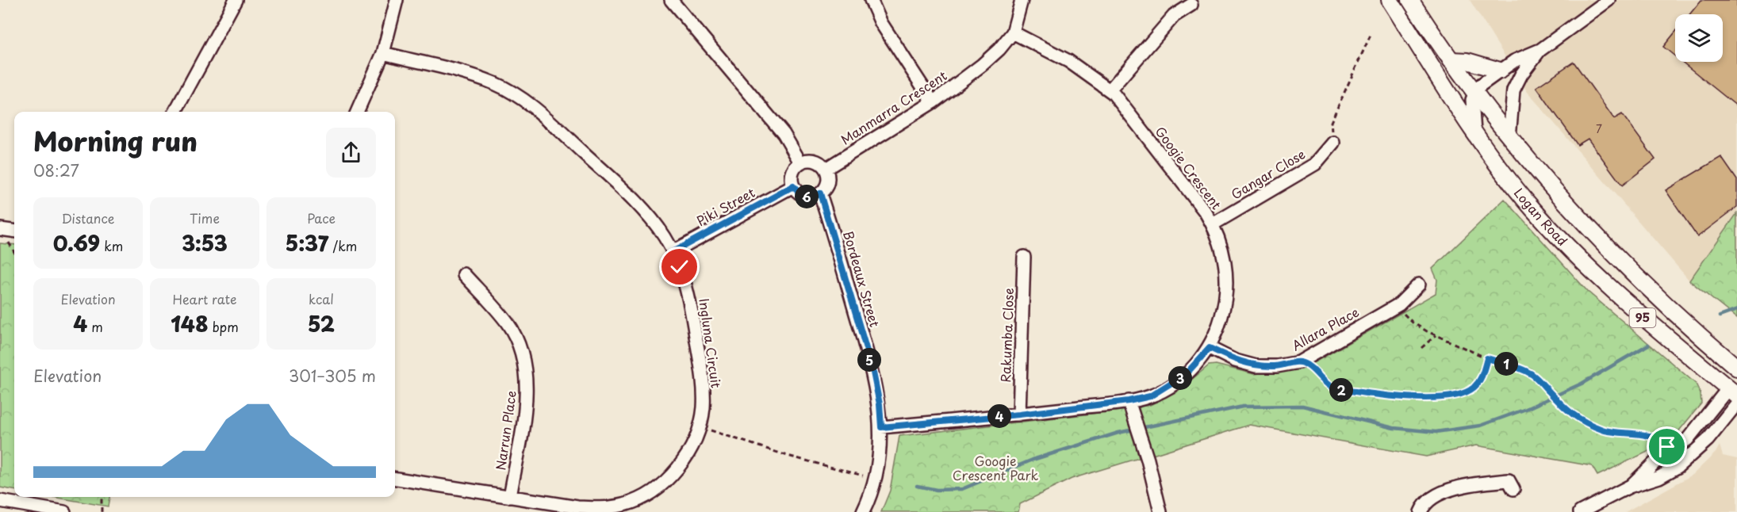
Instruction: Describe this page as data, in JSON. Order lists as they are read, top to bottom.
{
  "streets": {
    "main road": ["Logan Road", "95"],
    "street": [
      "Manmarra Crescent",
      "Googie Crescent",
      "Gangar Close",
      "Piki Street",
      "Bordeaux Street",
      "Allara Place",
      "Rakumba Close",
      "Ingluna Circuit",
      "Narrun Place"
    ]
  },
  "crossings": [
    ["Manmarra Crescent", "Googie Crescent"],
    ["Manmarra Crescent", "Piki Street"],
    ["Manmarra Crescent", "Bordeaux Street"],
    ["Googie Crescent", "Gangar Close"],
    ["Googie Crescent", "Bordeaux Street"],
    ["Googie Crescent", "Allara Place"],
    ["Googie Crescent", "Rakumba Close"],
    ["Piki Street", "Bordeaux Street"],
    ["Piki Street", "Ingluna Circuit"],
    ["Ingluna Circuit", "Narrun Place"]
  ],
  "parks": ["Googie Crescent Park"],
  "house_numbers": ["7"],
  "page": {
    "heading": ["Morning run", "08:27"],
    "pins": [
      "6",
      "5",
      "1",
      "3",
      "2",
      "4"
    ],
    "stats": [
      ["Distance", "0.69 km"],
      ["Time", "3:53"],
      ["Pace", "5:37 /km"],
      ["Elevation", "4 m"],
      ["Heart rate", "148 bpm"],
      ["kcal", "52"]
    ],
    "chart": ["Elevation", "301–305 m"]
  }
}
